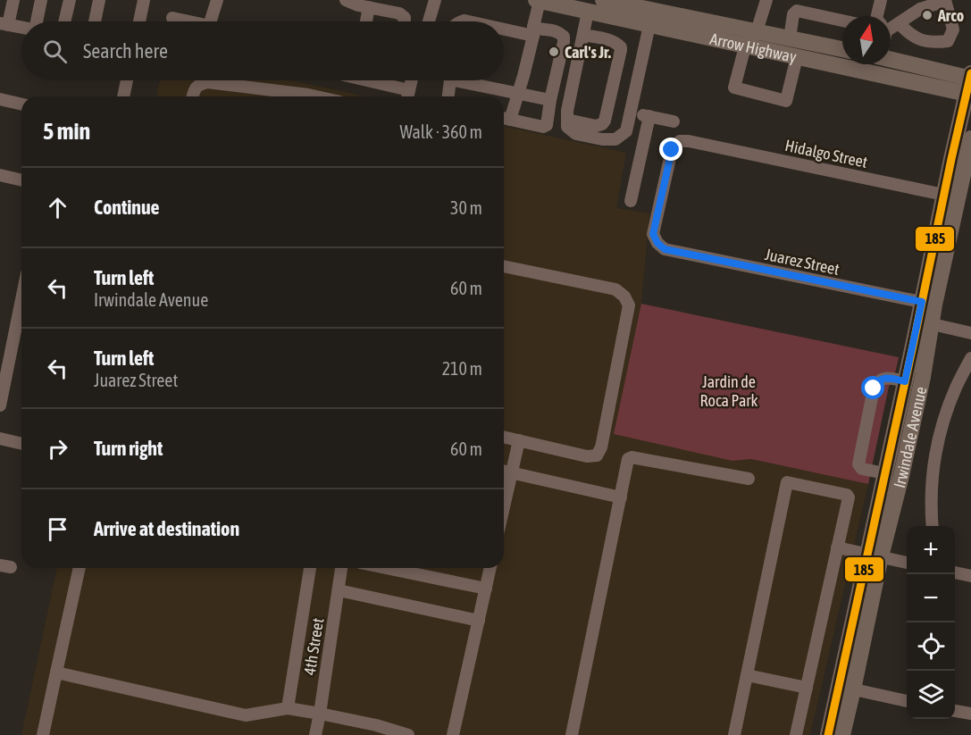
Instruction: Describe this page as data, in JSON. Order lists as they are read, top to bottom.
{
  "streets": {
    "main road": ["Arrow Highway", "Irwindale Avenue"],
    "street": ["Hidalgo Street", "Juarez Street", "4th Street"]
  },
  "crossings": [
    ["Arrow Highway", "Irwindale Avenue"],
    ["Hidalgo Street", "Juarez Street"],
    ["Hidalgo Street", "Irwindale Avenue"],
    ["Juarez Street", "Irwindale Avenue"]
  ],
  "parks": ["Jardin de Roca Park"],
  "places": ["Arco", "Carl's Jr."],
  "lines": ["transit line 185"],
  "north": "top",
  "page": {
    "search": "Search here",
    "heading": ["5 min", "Walk · 360 m"],
    "list": [
      ["Continue", "30 m"],
      ["Turn left", "Irwindale Avenue", "60 m"],
      ["Turn left", "Juarez Street", "210 m"],
      ["Turn right", "60 m"],
      "Arrive at destination"
    ],
    "map_buttons": ["+", "−"]
  }
}
